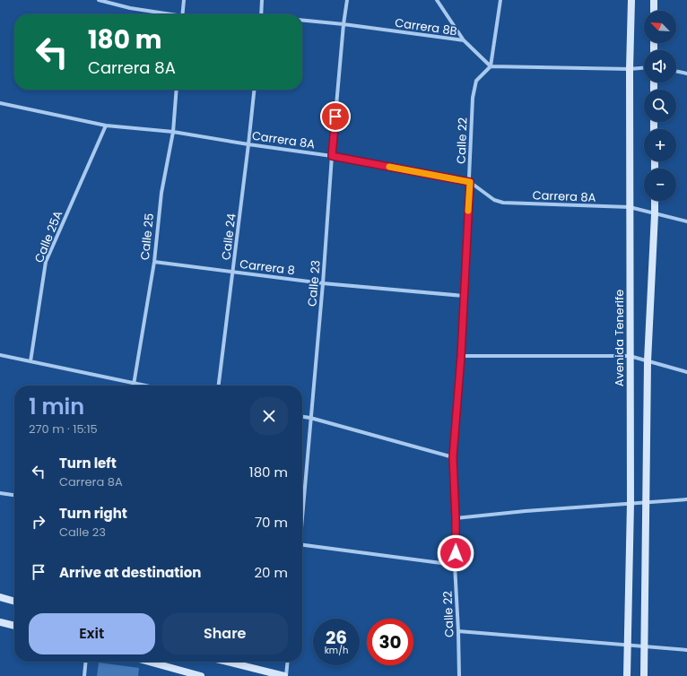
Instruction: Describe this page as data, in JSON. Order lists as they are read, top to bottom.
{
  "streets": {
    "main road": ["Avenida Tenerife"],
    "street": [
      "Carrera 8B",
      "Carrera 8A",
      "Calle 22",
      "Calle 25A",
      "Calle 25",
      "Calle 24",
      "Carrera 8",
      "Calle 23"
    ]
  },
  "crossings": [
    ["Carrera 8B", "Calle 22"],
    ["Carrera 8B", "Calle 23"],
    ["Carrera 8A", "Calle 22"],
    ["Carrera 8A", "Calle 25A"],
    ["Carrera 8A", "Calle 25"],
    ["Carrera 8A", "Calle 24"],
    ["Carrera 8A", "Calle 23"],
    ["Carrera 8A", "Avenida Tenerife"],
    ["Calle 22", "Carrera 8"],
    ["Calle 25", "Carrera 8"],
    ["Calle 24", "Carrera 8"],
    ["Carrera 8", "Calle 23"]
  ],
  "north": "top left",
  "page": {
    "map_buttons": ["+", "−"],
    "turn": ["180 m", "Carrera 8A"],
    "heading": ["1 min", "270 m · 15:15"],
    "list": [
      {
        "name": "Turn left",
        "note": "Carrera 8A",
        "value": "180 m"
      },
      {
        "name": "Turn right",
        "note": "Calle 23",
        "value": "70 m"
      },
      {
        "name": "Arrive at destination",
        "value": "20 m"
      }
    ],
    "buttons": ["Exit", "Share"],
    "speed": "26 km/h",
    "limit": "30"
  }
}
